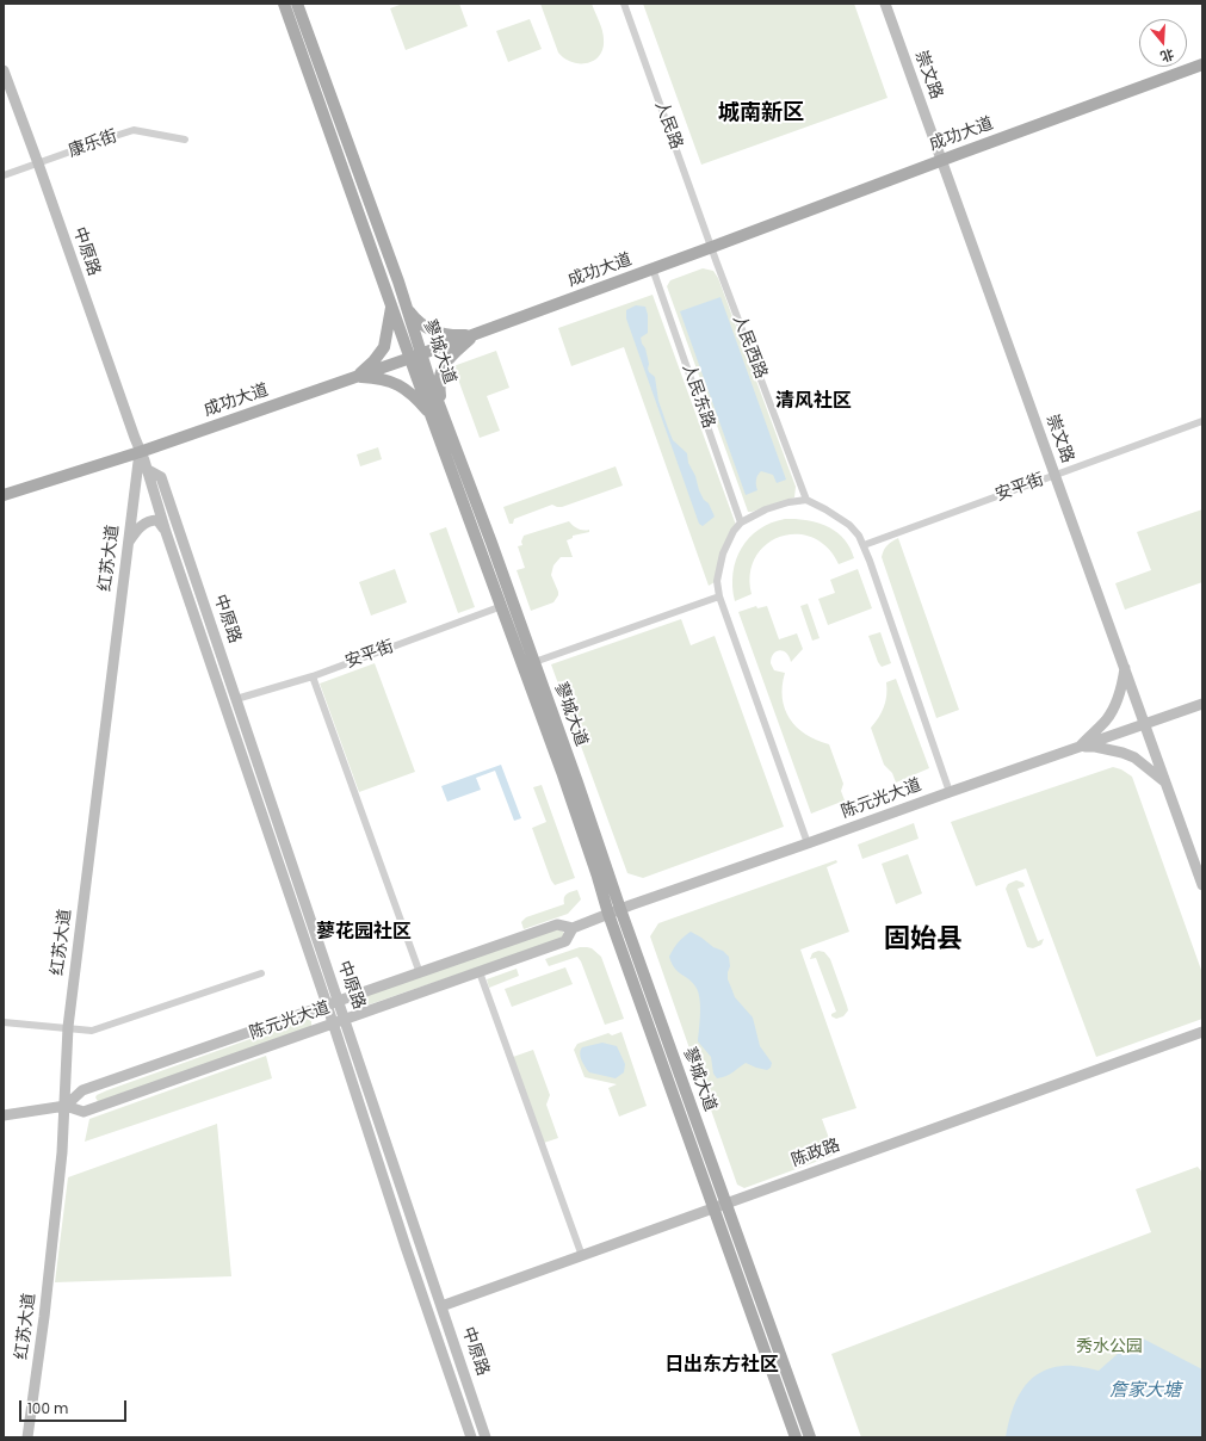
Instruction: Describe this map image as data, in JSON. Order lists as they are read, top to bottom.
{
  "streets": {
    "main road": [
      "崇文路",
      "成功大道",
      "中原路",
      "蓼城大道",
      "红苏大道",
      "陈元光大道",
      "陈政路"
    ],
    "street": [
      "人民路",
      "康乐街",
      "人民西路",
      "人民东路",
      "安平街"
    ]
  },
  "crossings": [
    ["崇文路", "成功大道"],
    ["崇文路", "安平街"],
    ["崇文路", "陈元光大道"],
    ["人民路", "成功大道"],
    ["人民路", "人民西路"],
    ["成功大道", "中原路"],
    ["成功大道", "人民西路"],
    ["成功大道", "蓼城大道"],
    ["成功大道", "人民东路"],
    ["成功大道", "红苏大道"],
    ["康乐街", "中原路"],
    ["中原路", "安平街"],
    ["中原路", "红苏大道"],
    ["中原路", "陈元光大道"],
    ["中原路", "陈政路"],
    ["蓼城大道", "安平街"],
    ["蓼城大道", "陈元光大道"],
    ["蓼城大道", "陈政路"],
    ["红苏大道", "陈元光大道"]
  ],
  "districts": [
    "城南新区",
    "清风社区",
    "蓼花园社区",
    "固始县",
    "日出东方社区"
  ],
  "water": ["詹家大塘"],
  "parks": ["秀水公园"],
  "scale_bar": "100 m",
  "north": "bottom"
}
